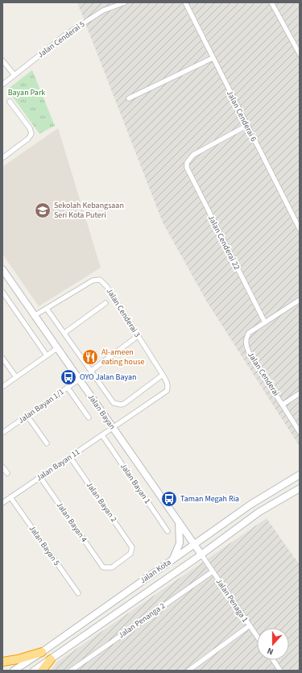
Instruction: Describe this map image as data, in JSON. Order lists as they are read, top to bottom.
{
  "streets": {
    "main road": ["Jalan Bayan", "Jalan Kota"],
    "street": [
      "Jalan Cenderai 5",
      "Jalan Cenderai 6",
      "Jalan Cenderai 22",
      "Jalan Cenderai 3",
      "Jalan Cenderai",
      "Jalan Bayan 1/1",
      "Jalan Bayan 11",
      "Jalan Bayan 1",
      "Jalan Bayan 2",
      "Jalan Bayan 4",
      "Jalan Bayan 5",
      "Jalan Penaga 1",
      "Jalan Penanga 2"
    ]
  },
  "crossings": [
    ["Jalan Cenderai 6", "Jalan Cenderai 22"],
    ["Jalan Cenderai 22", "Jalan Cenderai"],
    ["Jalan Cenderai 3", "Jalan Bayan"],
    ["Jalan Cenderai 3", "Jalan Bayan 11"],
    ["Jalan Bayan 1/1", "Jalan Bayan"],
    ["Jalan Bayan", "Jalan Bayan 11"],
    ["Jalan Bayan", "Jalan Kota"],
    ["Jalan Bayan", "Jalan Penaga 1"],
    ["Jalan Bayan 11", "Jalan Bayan 1"],
    ["Jalan Bayan 11", "Jalan Bayan 2"],
    ["Jalan Bayan 11", "Jalan Bayan 4"],
    ["Jalan Bayan 11", "Jalan Bayan 5"],
    ["Jalan Bayan 2", "Jalan Bayan 4"],
    ["Jalan Kota", "Jalan Penaga 1"],
    ["Jalan Penaga 1", "Jalan Penanga 2"]
  ],
  "parks": ["Bayan Park"],
  "places": {
    "school or university": ["Sekolah Kebangsaan Seri Kota Puteri"],
    "restaurant": ["Al-ameen eating house"],
    "bus stop": ["OYO Jalan Bayan", "Taman Megah Ria"]
  },
  "north": "bottom"
}
